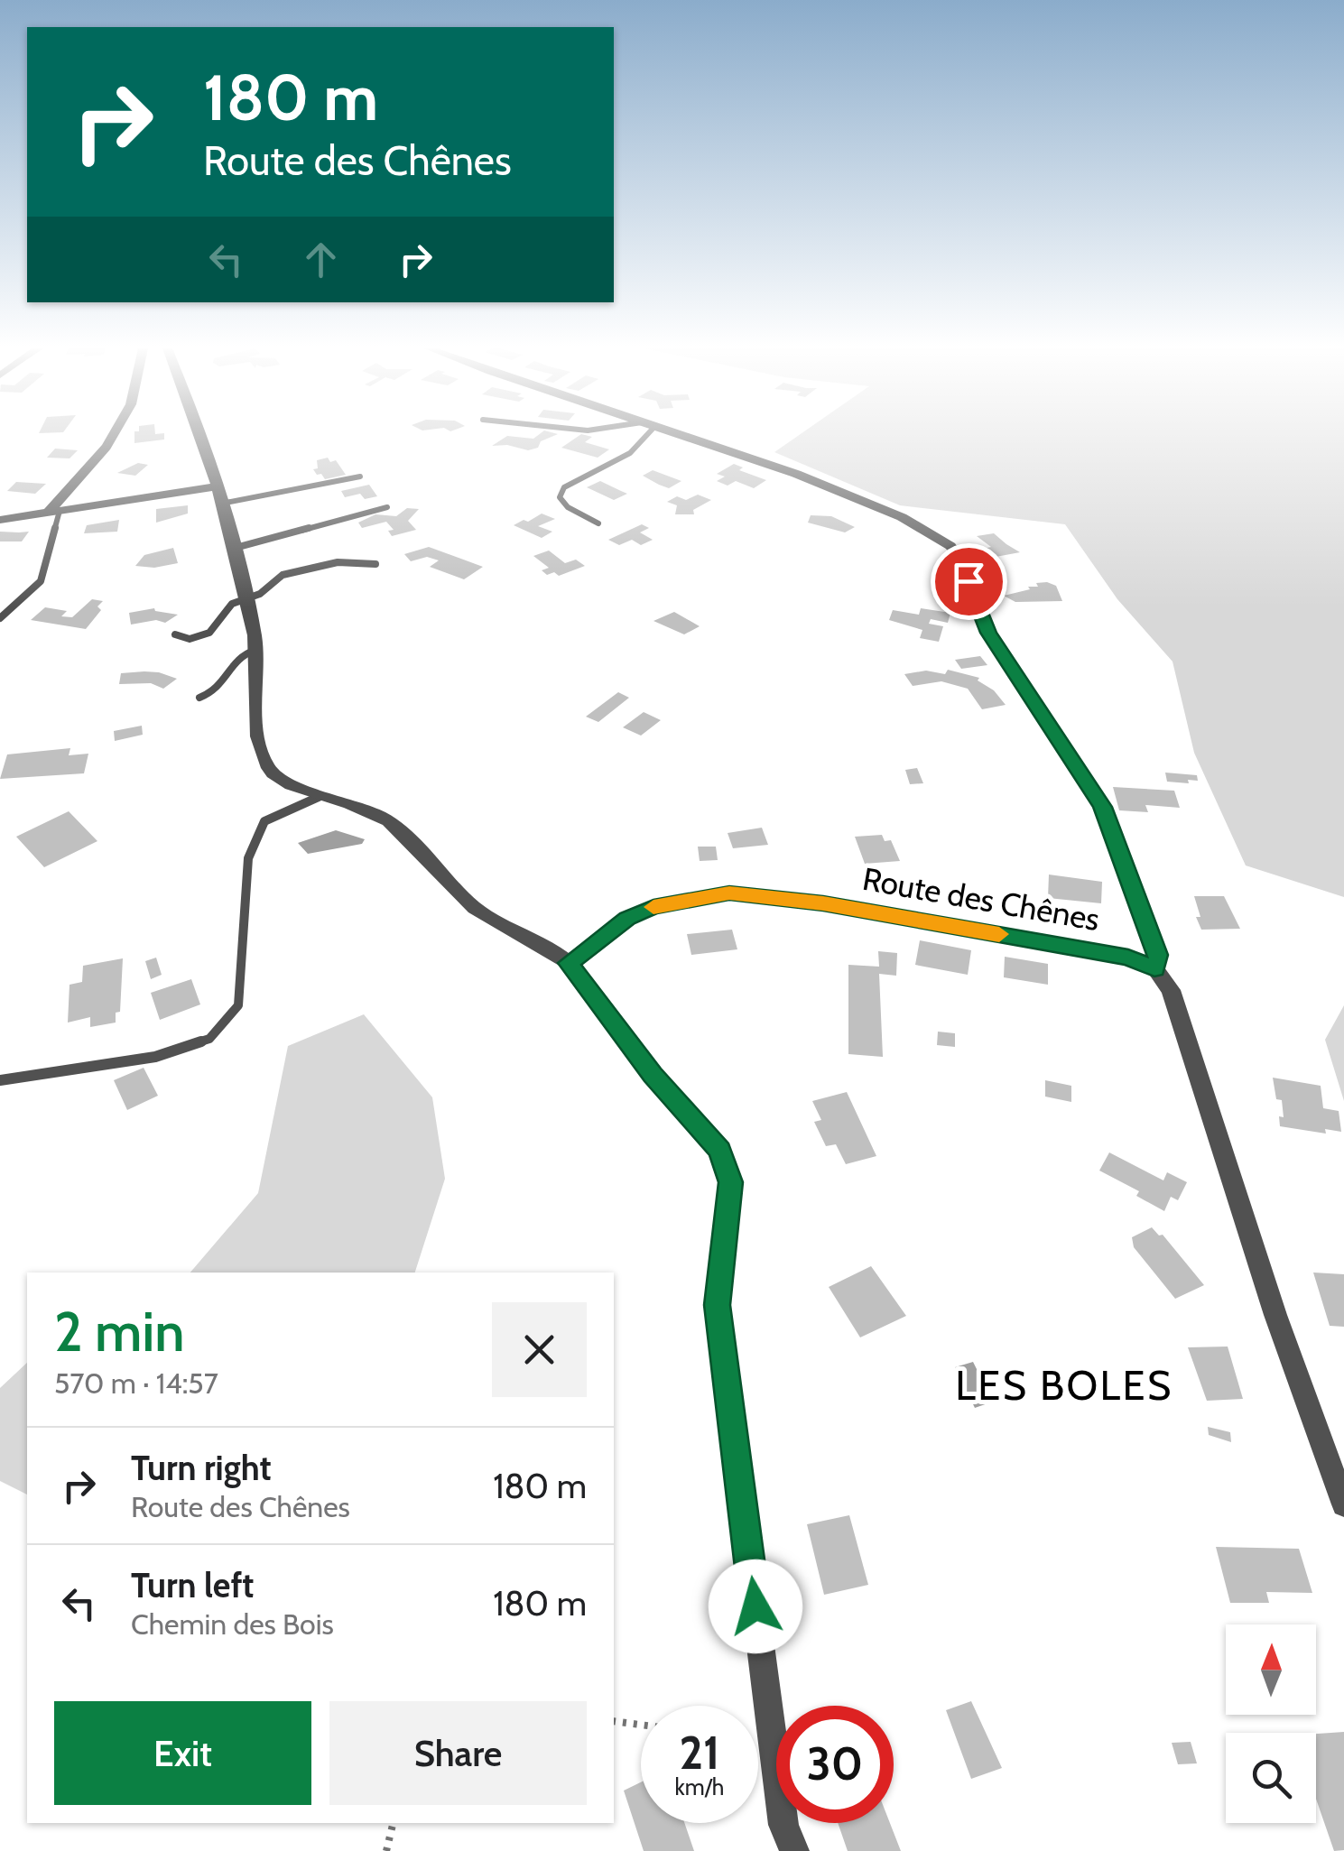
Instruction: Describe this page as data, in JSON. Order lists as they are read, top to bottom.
{
  "streets": {
    "street": ["Route des Chênes"]
  },
  "districts": ["LES BOLES"],
  "north": "top",
  "page": {
    "turn": ["180 m", "Route des Chênes"],
    "heading": ["2 min", "570 m · 14:57"],
    "list": [
      {
        "name": "Turn right",
        "note": "Route des Chênes",
        "value": "180 m"
      },
      {
        "name": "Turn left",
        "note": "Chemin des Bois",
        "value": "180 m"
      }
    ],
    "buttons": ["Exit", "Share"],
    "speed": "21 km/h",
    "limit": "30"
  }
}
